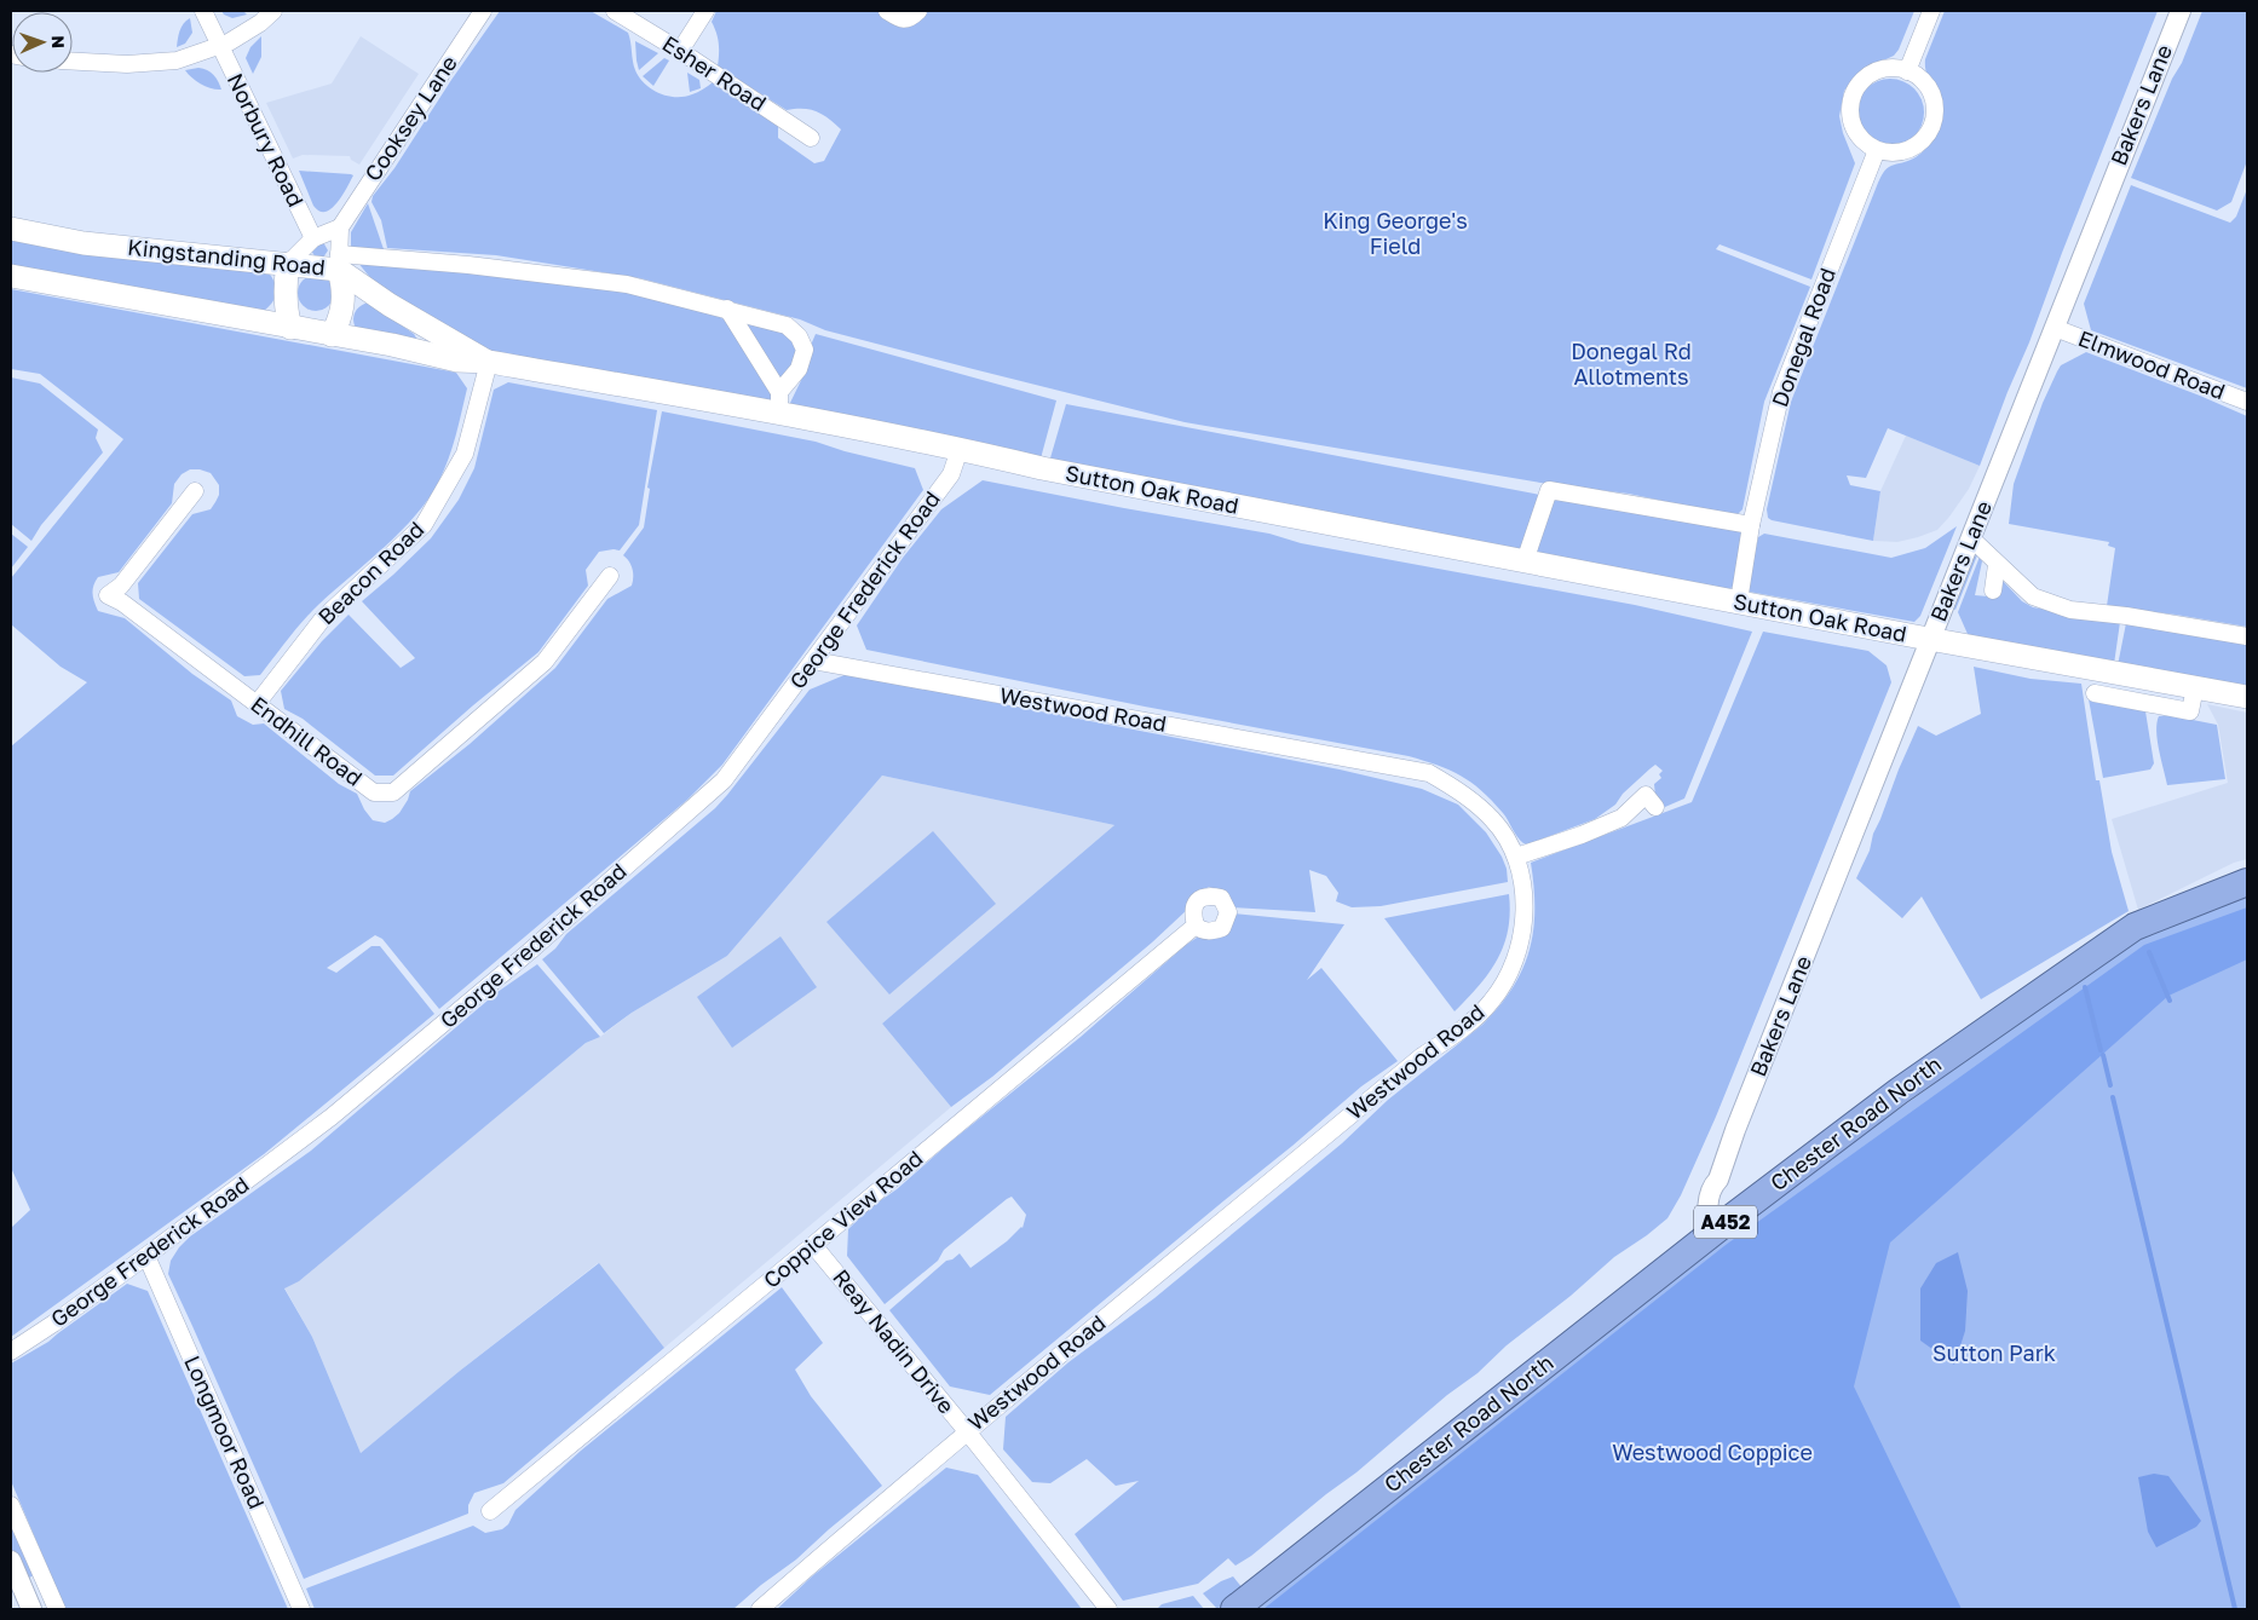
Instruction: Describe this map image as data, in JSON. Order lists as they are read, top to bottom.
{
  "streets": {
    "highway": ["Chester Road North", "A452"],
    "main road": ["Kingstanding Road", "Sutton Oak Road"],
    "street": [
      "Esher Road",
      "Bakers Lane",
      "Cooksey Lane",
      "Norbury Road",
      "Donegal Road",
      "Elmwood Road",
      "Beacon Road",
      "George Frederick Road",
      "Westwood Road",
      "Endhill Road",
      "Coppice View Road",
      "Reay Nadin Drive",
      "Longmoor Road"
    ]
  },
  "crossings": [
    ["Bakers Lane", "Elmwood Road"],
    ["Bakers Lane", "Sutton Oak Road"],
    ["Bakers Lane", "Chester Road North"],
    ["Kingstanding Road", "Sutton Oak Road"],
    ["Kingstanding Road", "Beacon Road"],
    ["Donegal Road", "Sutton Oak Road"],
    ["Sutton Oak Road", "George Frederick Road"],
    ["Beacon Road", "Endhill Road"],
    ["George Frederick Road", "Westwood Road"],
    ["George Frederick Road", "Longmoor Road"],
    ["Westwood Road", "Reay Nadin Drive"],
    ["Coppice View Road", "Reay Nadin Drive"]
  ],
  "parks": [
    "King George's Field",
    "Donegal Rd Allotments",
    "Sutton Park",
    "Westwood Coppice"
  ],
  "north": "right"
}
